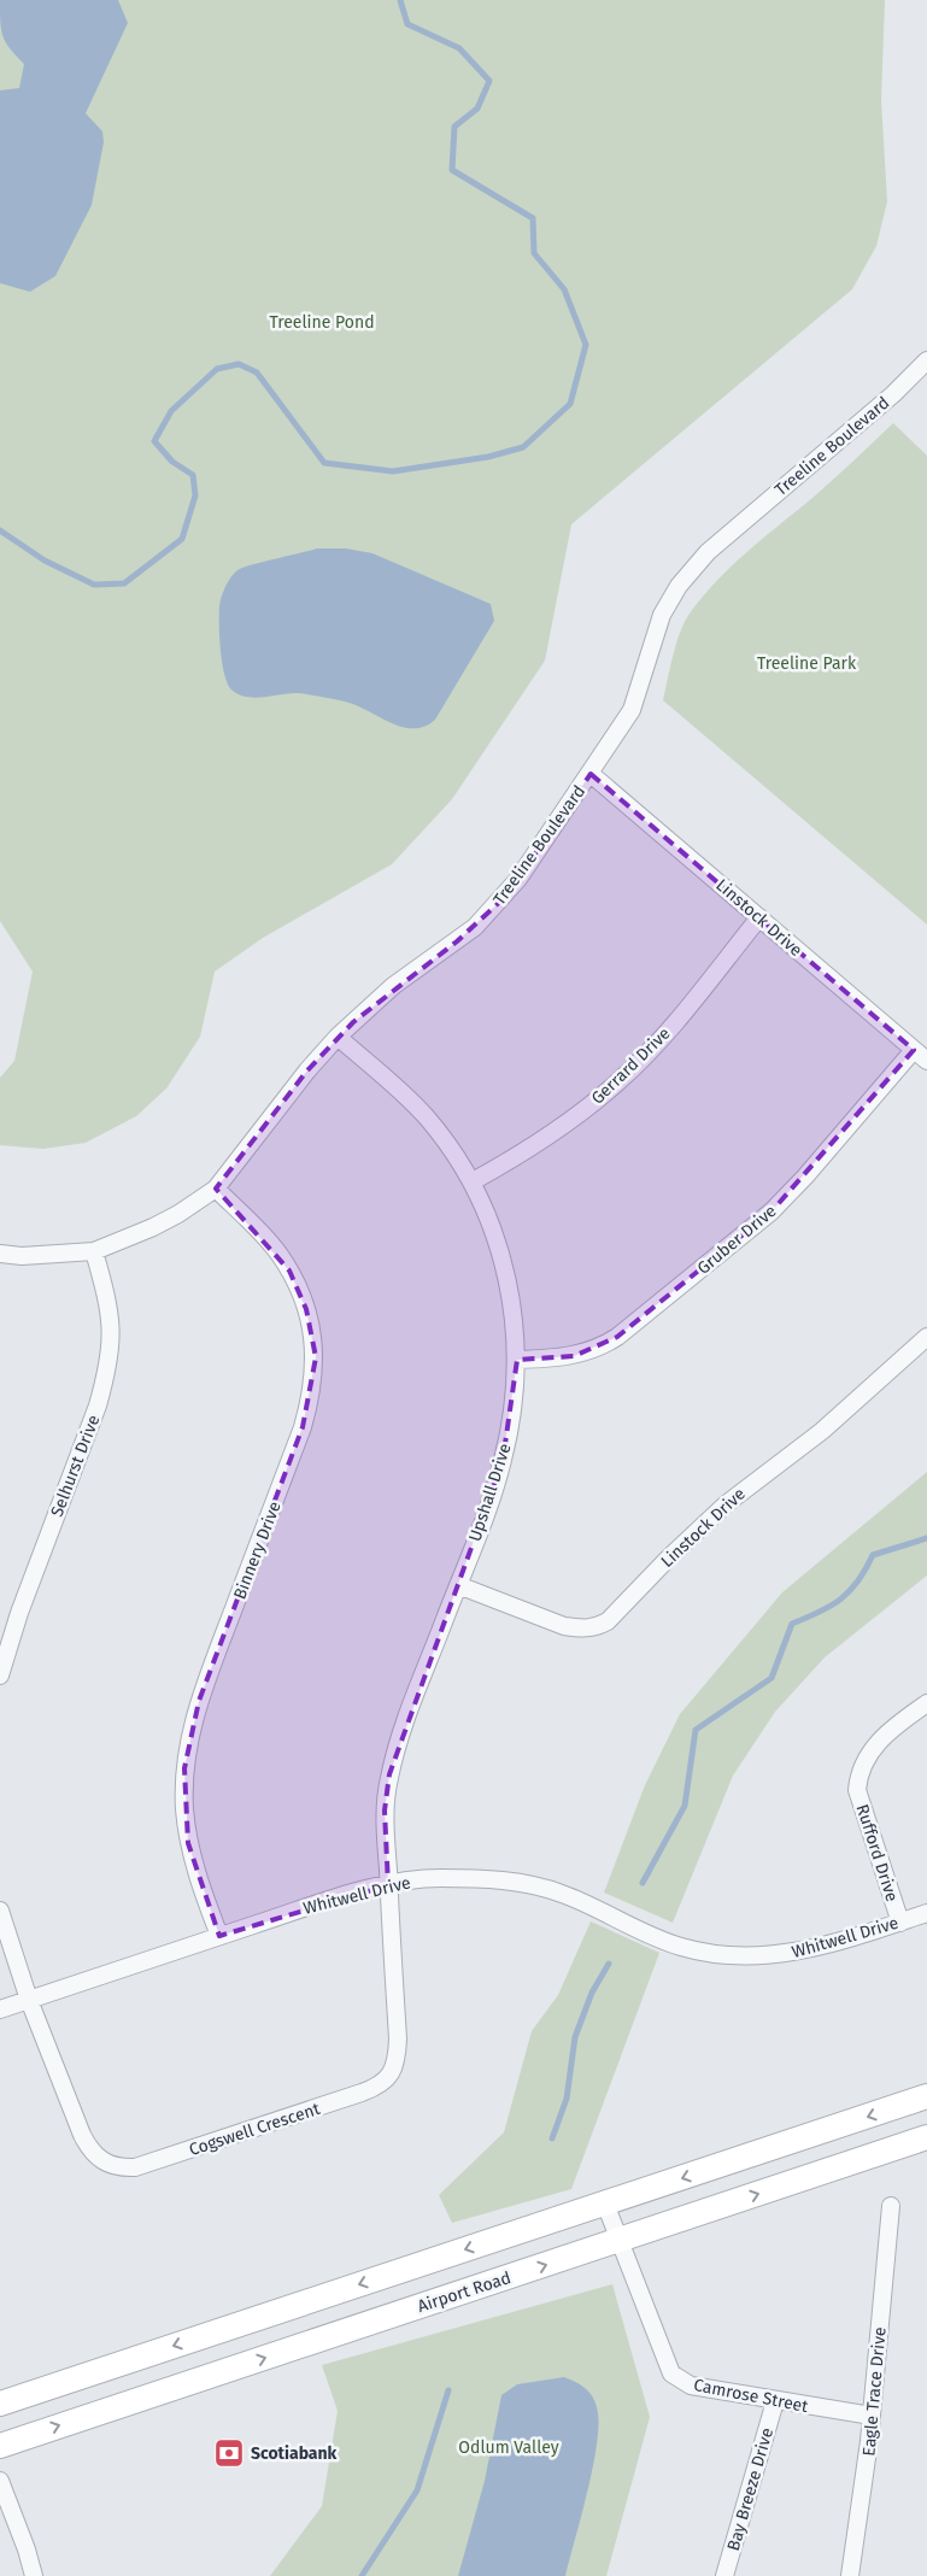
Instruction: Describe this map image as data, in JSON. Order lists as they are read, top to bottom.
{
  "streets": {
    "main road": ["Airport Road"],
    "street": [
      "Treeline Boulevard",
      "Linstock Drive",
      "Gerrard Drive",
      "Gruber Drive",
      "Selhurst Drive",
      "Upshall Drive",
      "Binnery Drive",
      "Rufford Drive",
      "Whitwell Drive",
      "Cogswell Crescent",
      "Eagle Trace Drive",
      "Camrose Street",
      "Bay Breeze Drive"
    ]
  },
  "crossings": [
    ["Treeline Boulevard", "Linstock Drive"],
    ["Treeline Boulevard", "Selhurst Drive"],
    ["Treeline Boulevard", "Upshall Drive"],
    ["Treeline Boulevard", "Binnery Drive"],
    ["Linstock Drive", "Gerrard Drive"],
    ["Linstock Drive", "Gruber Drive"],
    ["Linstock Drive", "Upshall Drive"],
    ["Gerrard Drive", "Upshall Drive"],
    ["Gruber Drive", "Upshall Drive"],
    ["Upshall Drive", "Whitwell Drive"],
    ["Upshall Drive", "Cogswell Crescent"],
    ["Binnery Drive", "Whitwell Drive"],
    ["Rufford Drive", "Whitwell Drive"],
    ["Whitwell Drive", "Cogswell Crescent"],
    ["Airport Road", "Camrose Street"],
    ["Eagle Trace Drive", "Camrose Street"],
    ["Camrose Street", "Bay Breeze Drive"]
  ],
  "parks": ["Treeline Pond", "Treeline Park", "Odlum Valley"],
  "places": {
    "bank": ["Scotiabank"]
  }
}
